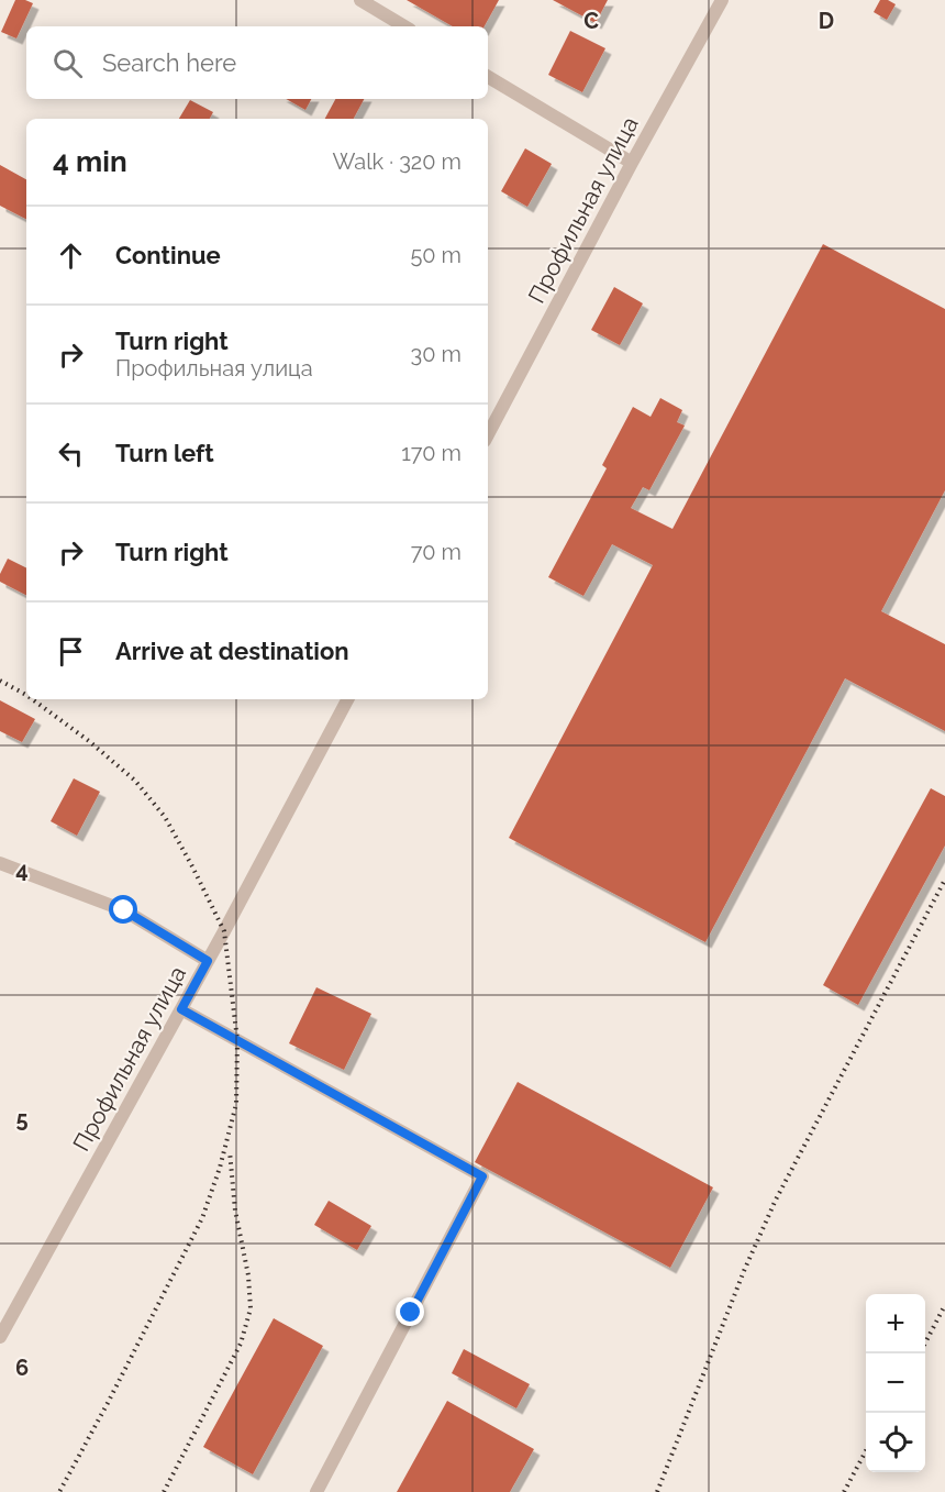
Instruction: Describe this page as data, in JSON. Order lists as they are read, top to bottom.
{
  "streets": {
    "street": ["Профильная улица"]
  },
  "page": {
    "search": "Search here",
    "heading": ["4 min", "Walk · 320 m"],
    "list": [
      ["Continue", "50 m"],
      ["Turn right", "Профильная улица", "30 m"],
      ["Turn left", "170 m"],
      ["Turn right", "70 m"],
      "Arrive at destination"
    ],
    "map_buttons": ["+", "−"]
  },
  "grid": {
    "columns": ["C", "D"],
    "rows": ["4", "5", "6"]
  }
}
